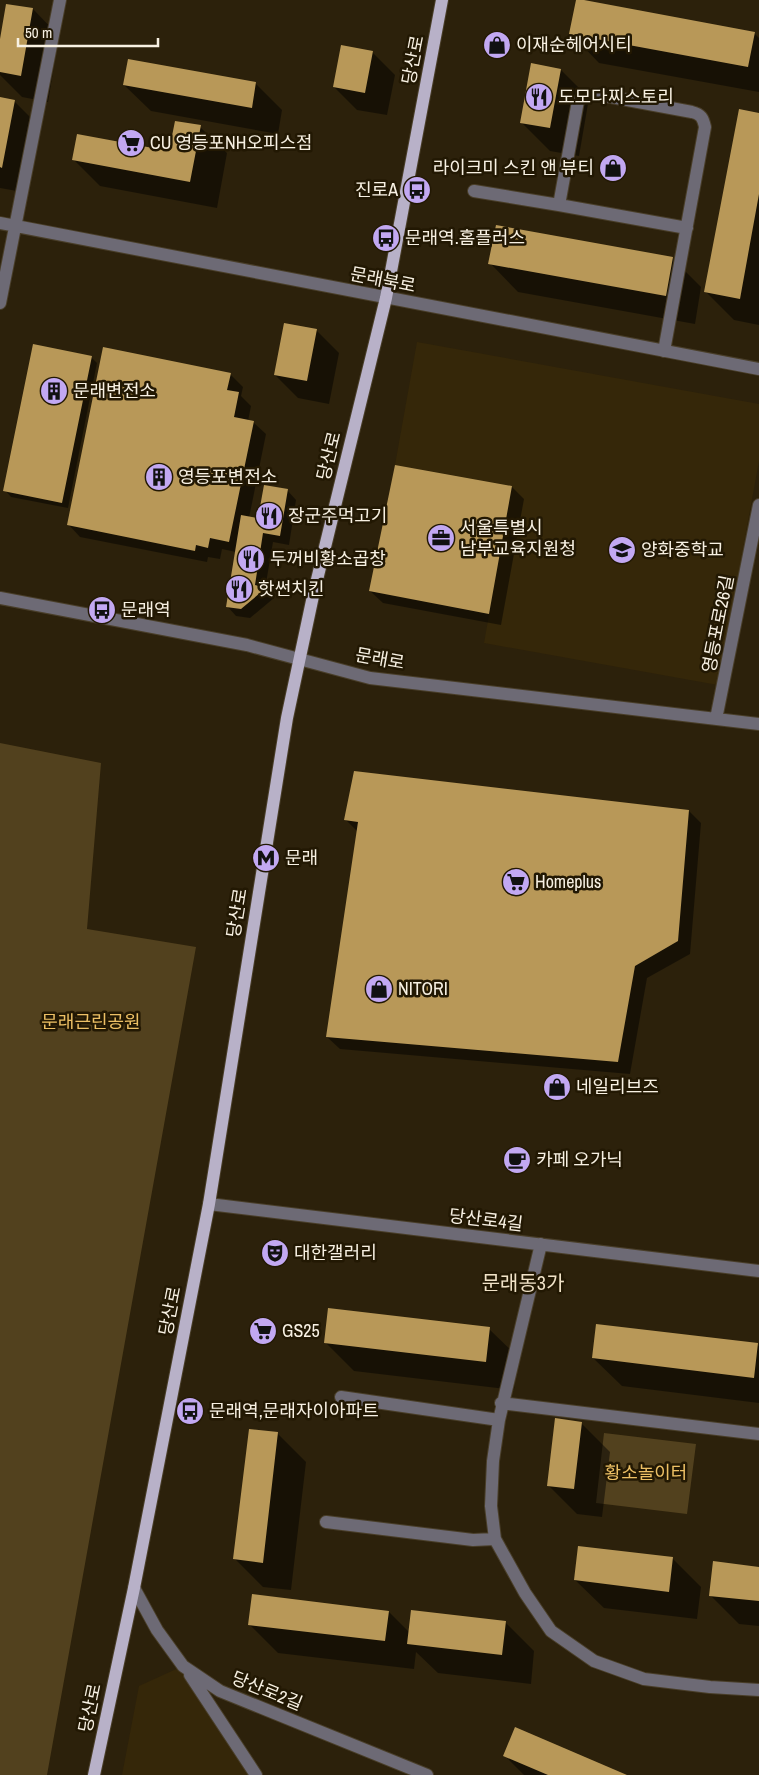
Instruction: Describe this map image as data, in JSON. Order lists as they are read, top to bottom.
{
  "streets": {
    "main road": ["당산로"],
    "street": [
      "문래북로",
      "영등포로26길",
      "문래로",
      "당산로4길",
      "당산로2길"
    ]
  },
  "crossings": [
    ["당산로", "문래북로"],
    ["당산로", "문래로"],
    ["당산로", "당산로4길"],
    ["당산로", "당산로2길"],
    ["영등포로26길", "문래로"]
  ],
  "districts": ["문래동3가"],
  "parks": ["문래근린공원", "황소놀이터"],
  "places": {
    "shop": [
      "이재순헤어시티",
      "라이크미 스킨 앤 뷰티",
      "NITORI",
      "네일리브즈"
    ],
    "restaurant": [
      "도모다찌스토리",
      "장군주먹고기",
      "두꺼비황소곱창",
      "핫썬치킨"
    ],
    "supermarket": ["CU 영등포NH오피스점", "Homeplus", "GS25"],
    "bus stop": [
      "진로A",
      "문래역.홈플러스",
      "문래역",
      "문래역,문래자이아파트"
    ],
    "building": ["문래변전소", "영등포변전소"],
    "office": ["서울특별시 남부교육지원청"],
    "school or university": ["양화중학교"],
    "metro station": ["문래"],
    "cafe": ["카페 오가닉"],
    "theatre": ["대한갤러리"]
  },
  "scale_bar": "50 m"
}
